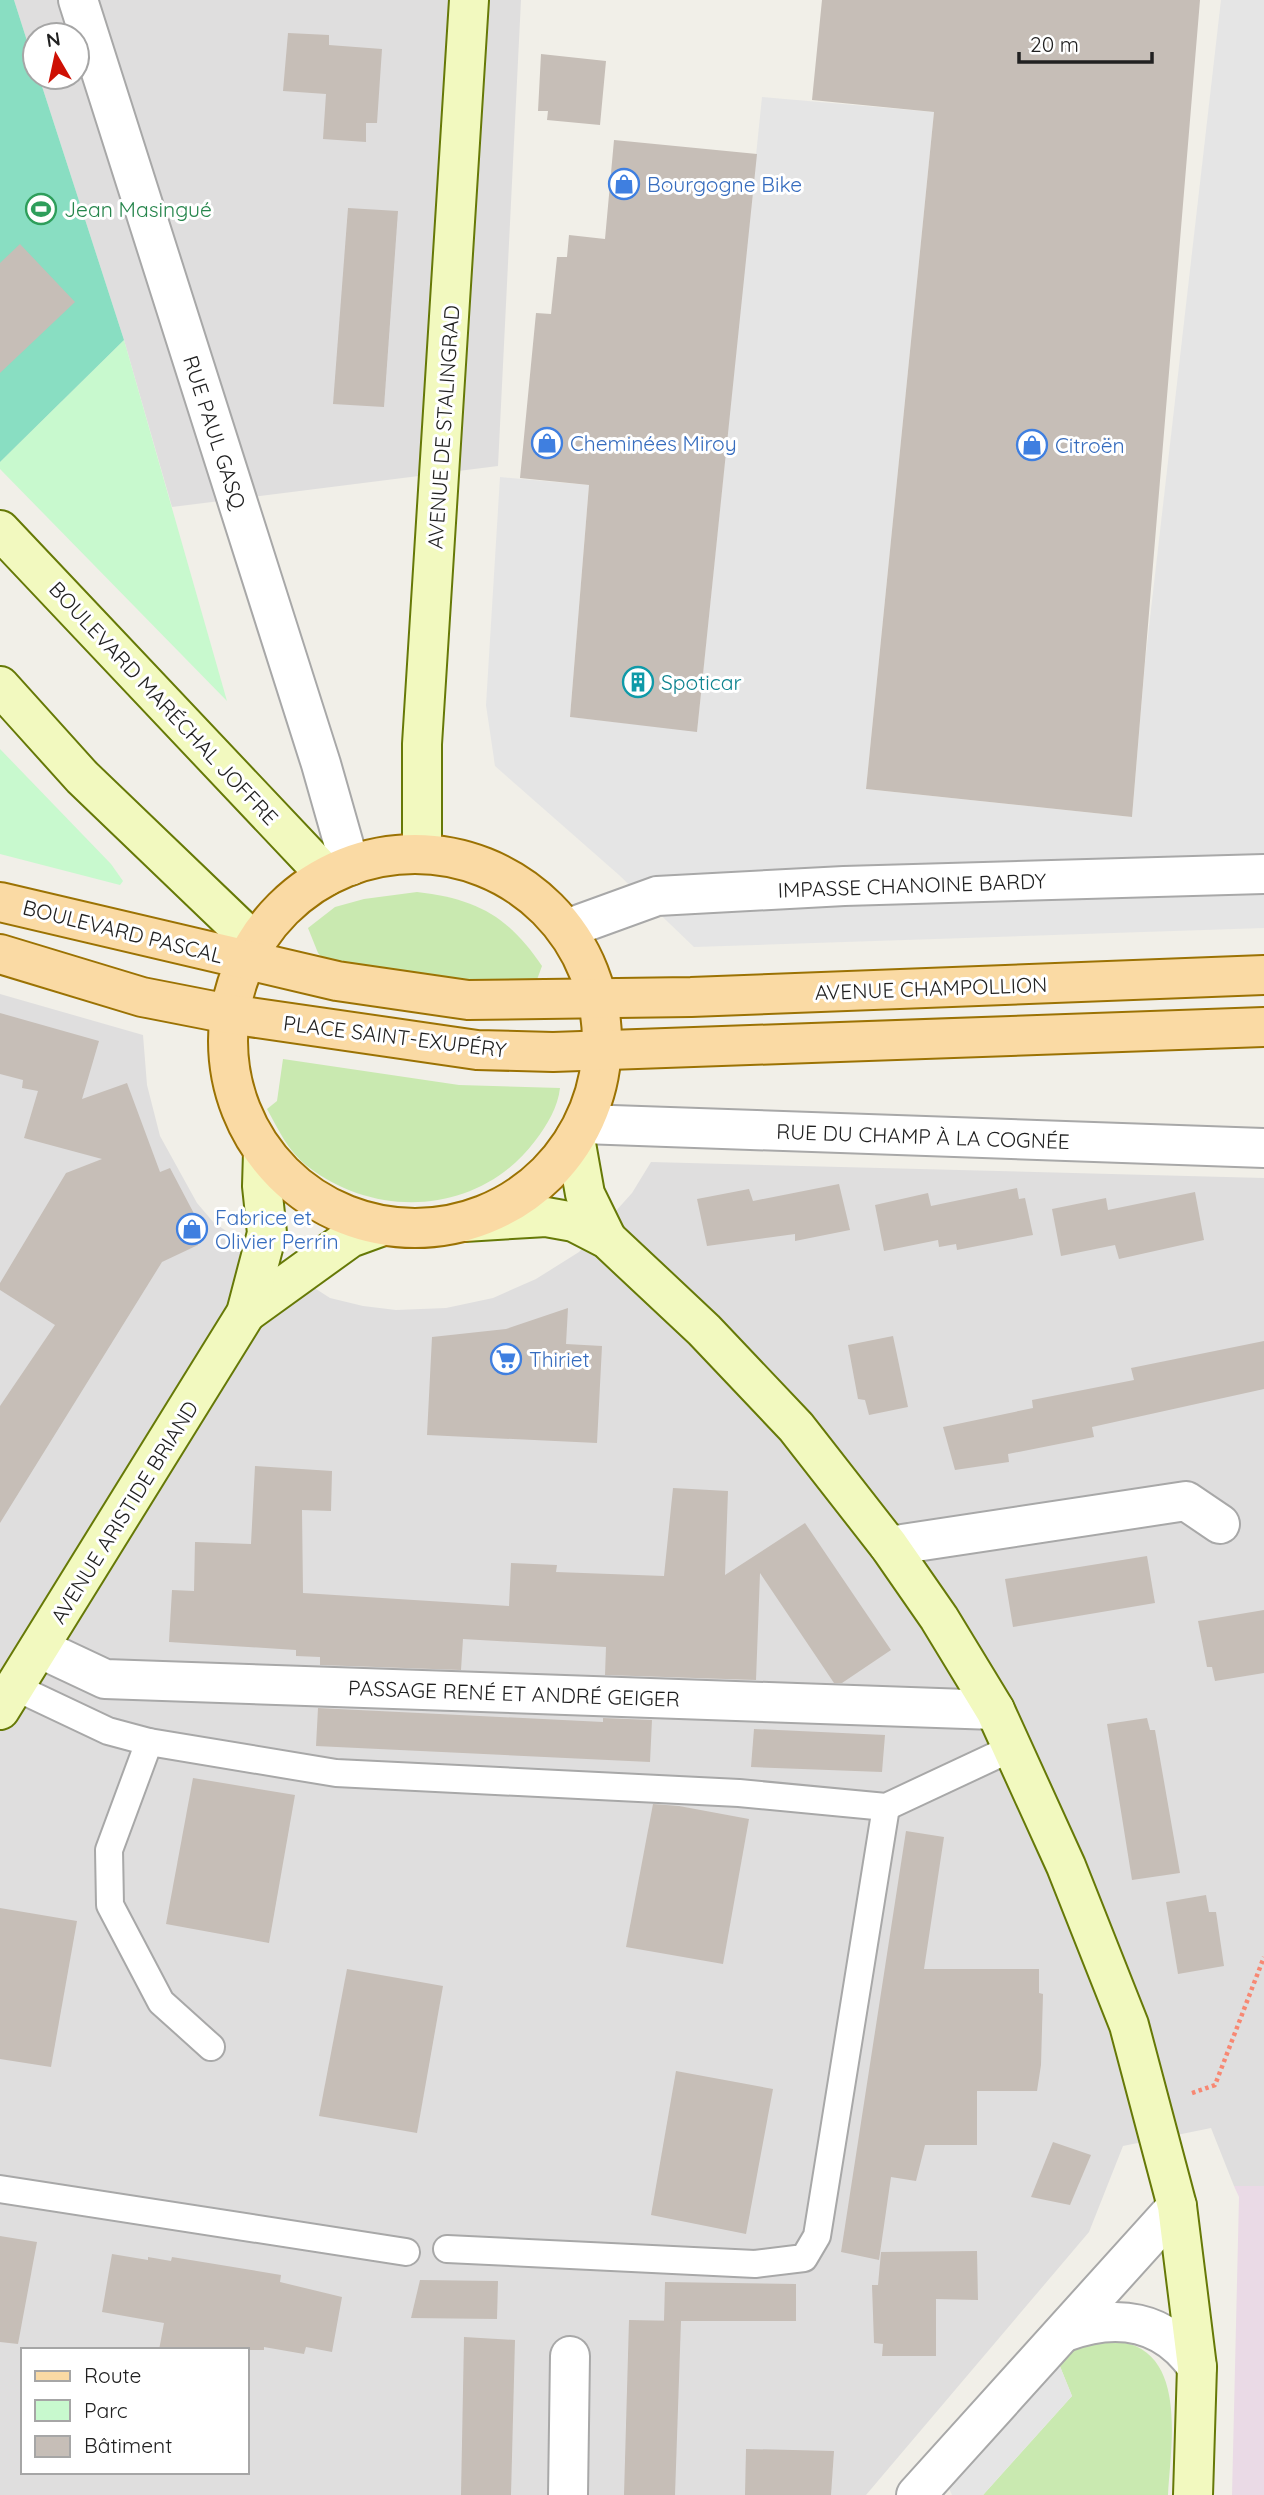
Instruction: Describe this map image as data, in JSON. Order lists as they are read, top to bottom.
{
  "streets": {
    "main road": [
      "AVENUE DE STALINGRAD",
      "BOULEVARD MARÉCHAL JOFFRE",
      "BOULEVARD PASCAL",
      "AVENUE CHAMPOLLION",
      "PLACE SAINT-EXUPÉRY",
      "AVENUE ARISTIDE BRIAND"
    ],
    "street": [
      "RUE PAUL GASQ",
      "IMPASSE CHANOINE BARDY",
      "RUE DU CHAMP À LA COGNÉE",
      "PASSAGE RENÉ ET ANDRÉ GEIGER"
    ]
  },
  "crossings": [
    ["RUE PAUL GASQ", "BOULEVARD MARÉCHAL JOFFRE"],
    ["AVENUE ARISTIDE BRIAND", "PASSAGE RENÉ ET ANDRÉ GEIGER"]
  ],
  "places": {
    "shop": [
      "Bourgogne Bike",
      "Cheminées Miroy",
      "Citroën",
      "Fabrice et Olivier Perrin"
    ],
    "sports": ["Jean Masingué"],
    "building": ["Spoticar"],
    "supermarket": ["Thiriet"]
  },
  "legend": ["Route", "Parc", "Bâtiment"],
  "scale_bar": "20 m",
  "north": "top"
}
